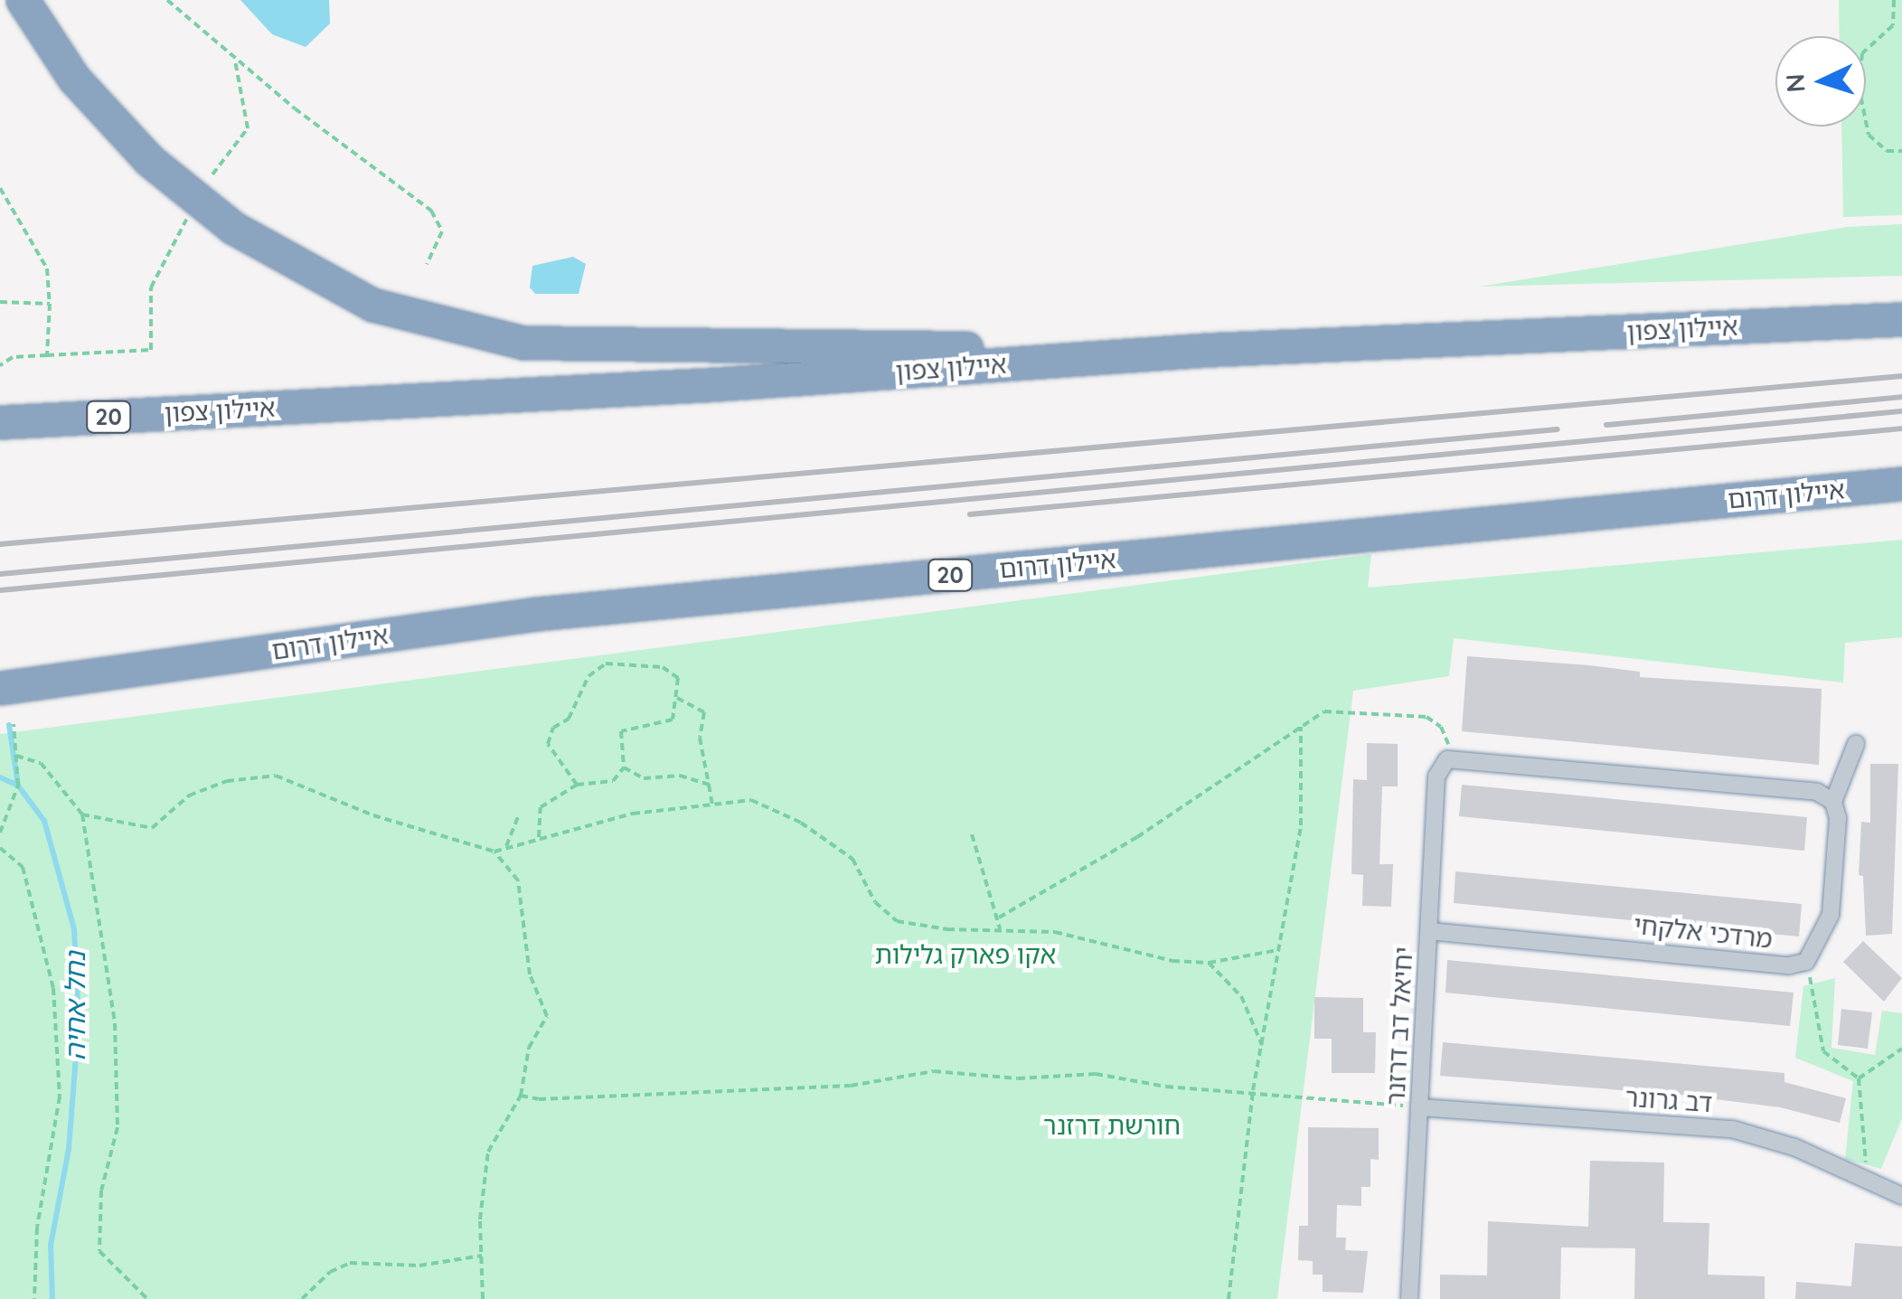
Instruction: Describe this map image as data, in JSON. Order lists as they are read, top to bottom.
{
  "streets": {
    "highway": ["איילון צפון", "20", "איילון דרום"],
    "street": ["מרדכי אלקחי", "יחיאל דב דרזנר", "דב גרונר"]
  },
  "crossings": [
    ["מרדכי אלקחי", "יחיאל דב דרזנר"],
    ["יחיאל דב דרזנר", "דב גרונר"]
  ],
  "water": ["נחל אחיה"],
  "parks": ["אקו פארק גלילות", "חורשת דרזנר"],
  "north": "left"
}
